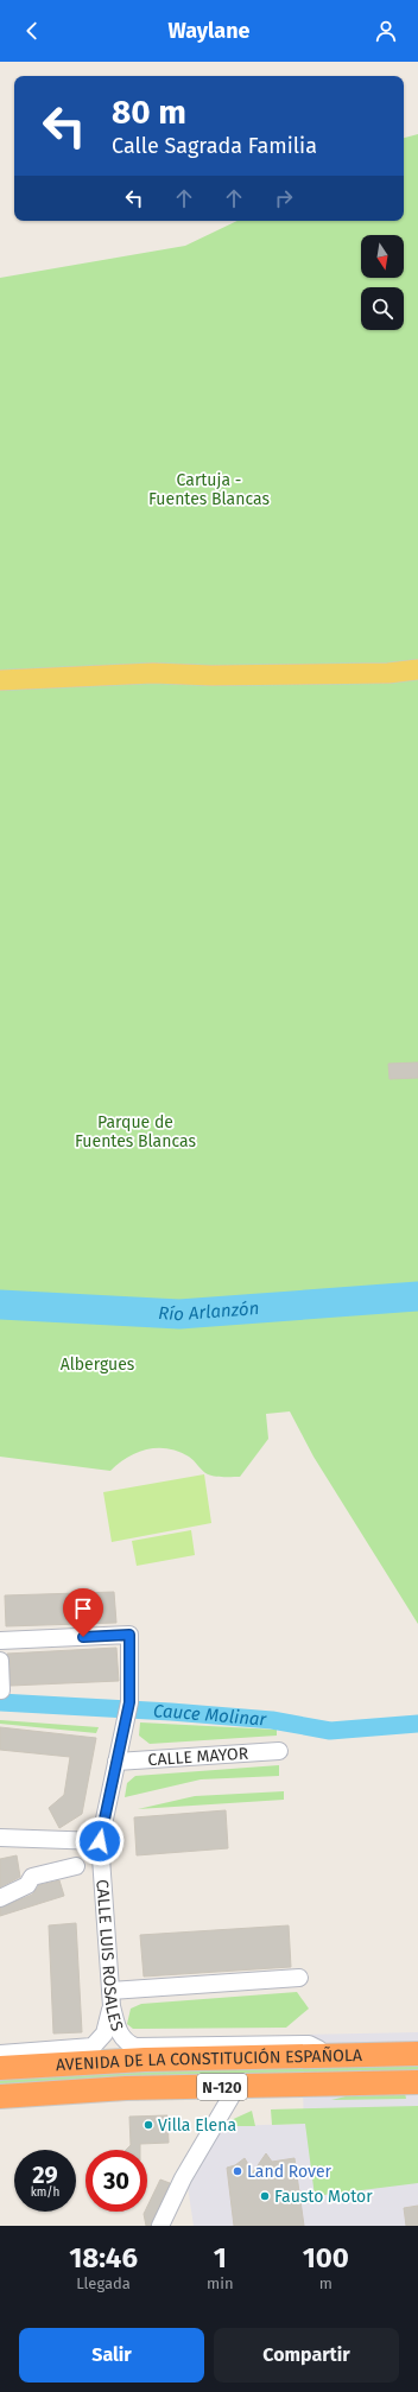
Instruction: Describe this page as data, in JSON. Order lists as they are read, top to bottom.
{
  "streets": {
    "highway": ["AVENIDA DE LA CONSTITUCIÓN ESPAÑOLA", "N-120"],
    "street": ["CALLE MAYOR", "CALLE LUIS ROSALES"]
  },
  "crossings": [
    ["CALLE MAYOR", "CALLE LUIS ROSALES"],
    ["CALLE LUIS ROSALES", "AVENIDA DE LA CONSTITUCIÓN ESPAÑOLA"]
  ],
  "water": ["Río Arlanzón", "Cauce Molinar"],
  "parks": ["Cartuja - Fuentes Blancas", "Parque de Fuentes Blancas", "Albergues"],
  "places": ["Villa Elena", "Land Rover", "Fausto Motor"],
  "north": "bottom",
  "page": {
    "header": "Waylane",
    "turn": ["80 m", "Calle Sagrada Familia"],
    "speed": "29 km/h",
    "limit": "30",
    "eta": [
      "18:46",
      "Llegada",
      "1",
      "min",
      "100",
      "m"
    ],
    "buttons": ["Salir", "Compartir"]
  }
}
